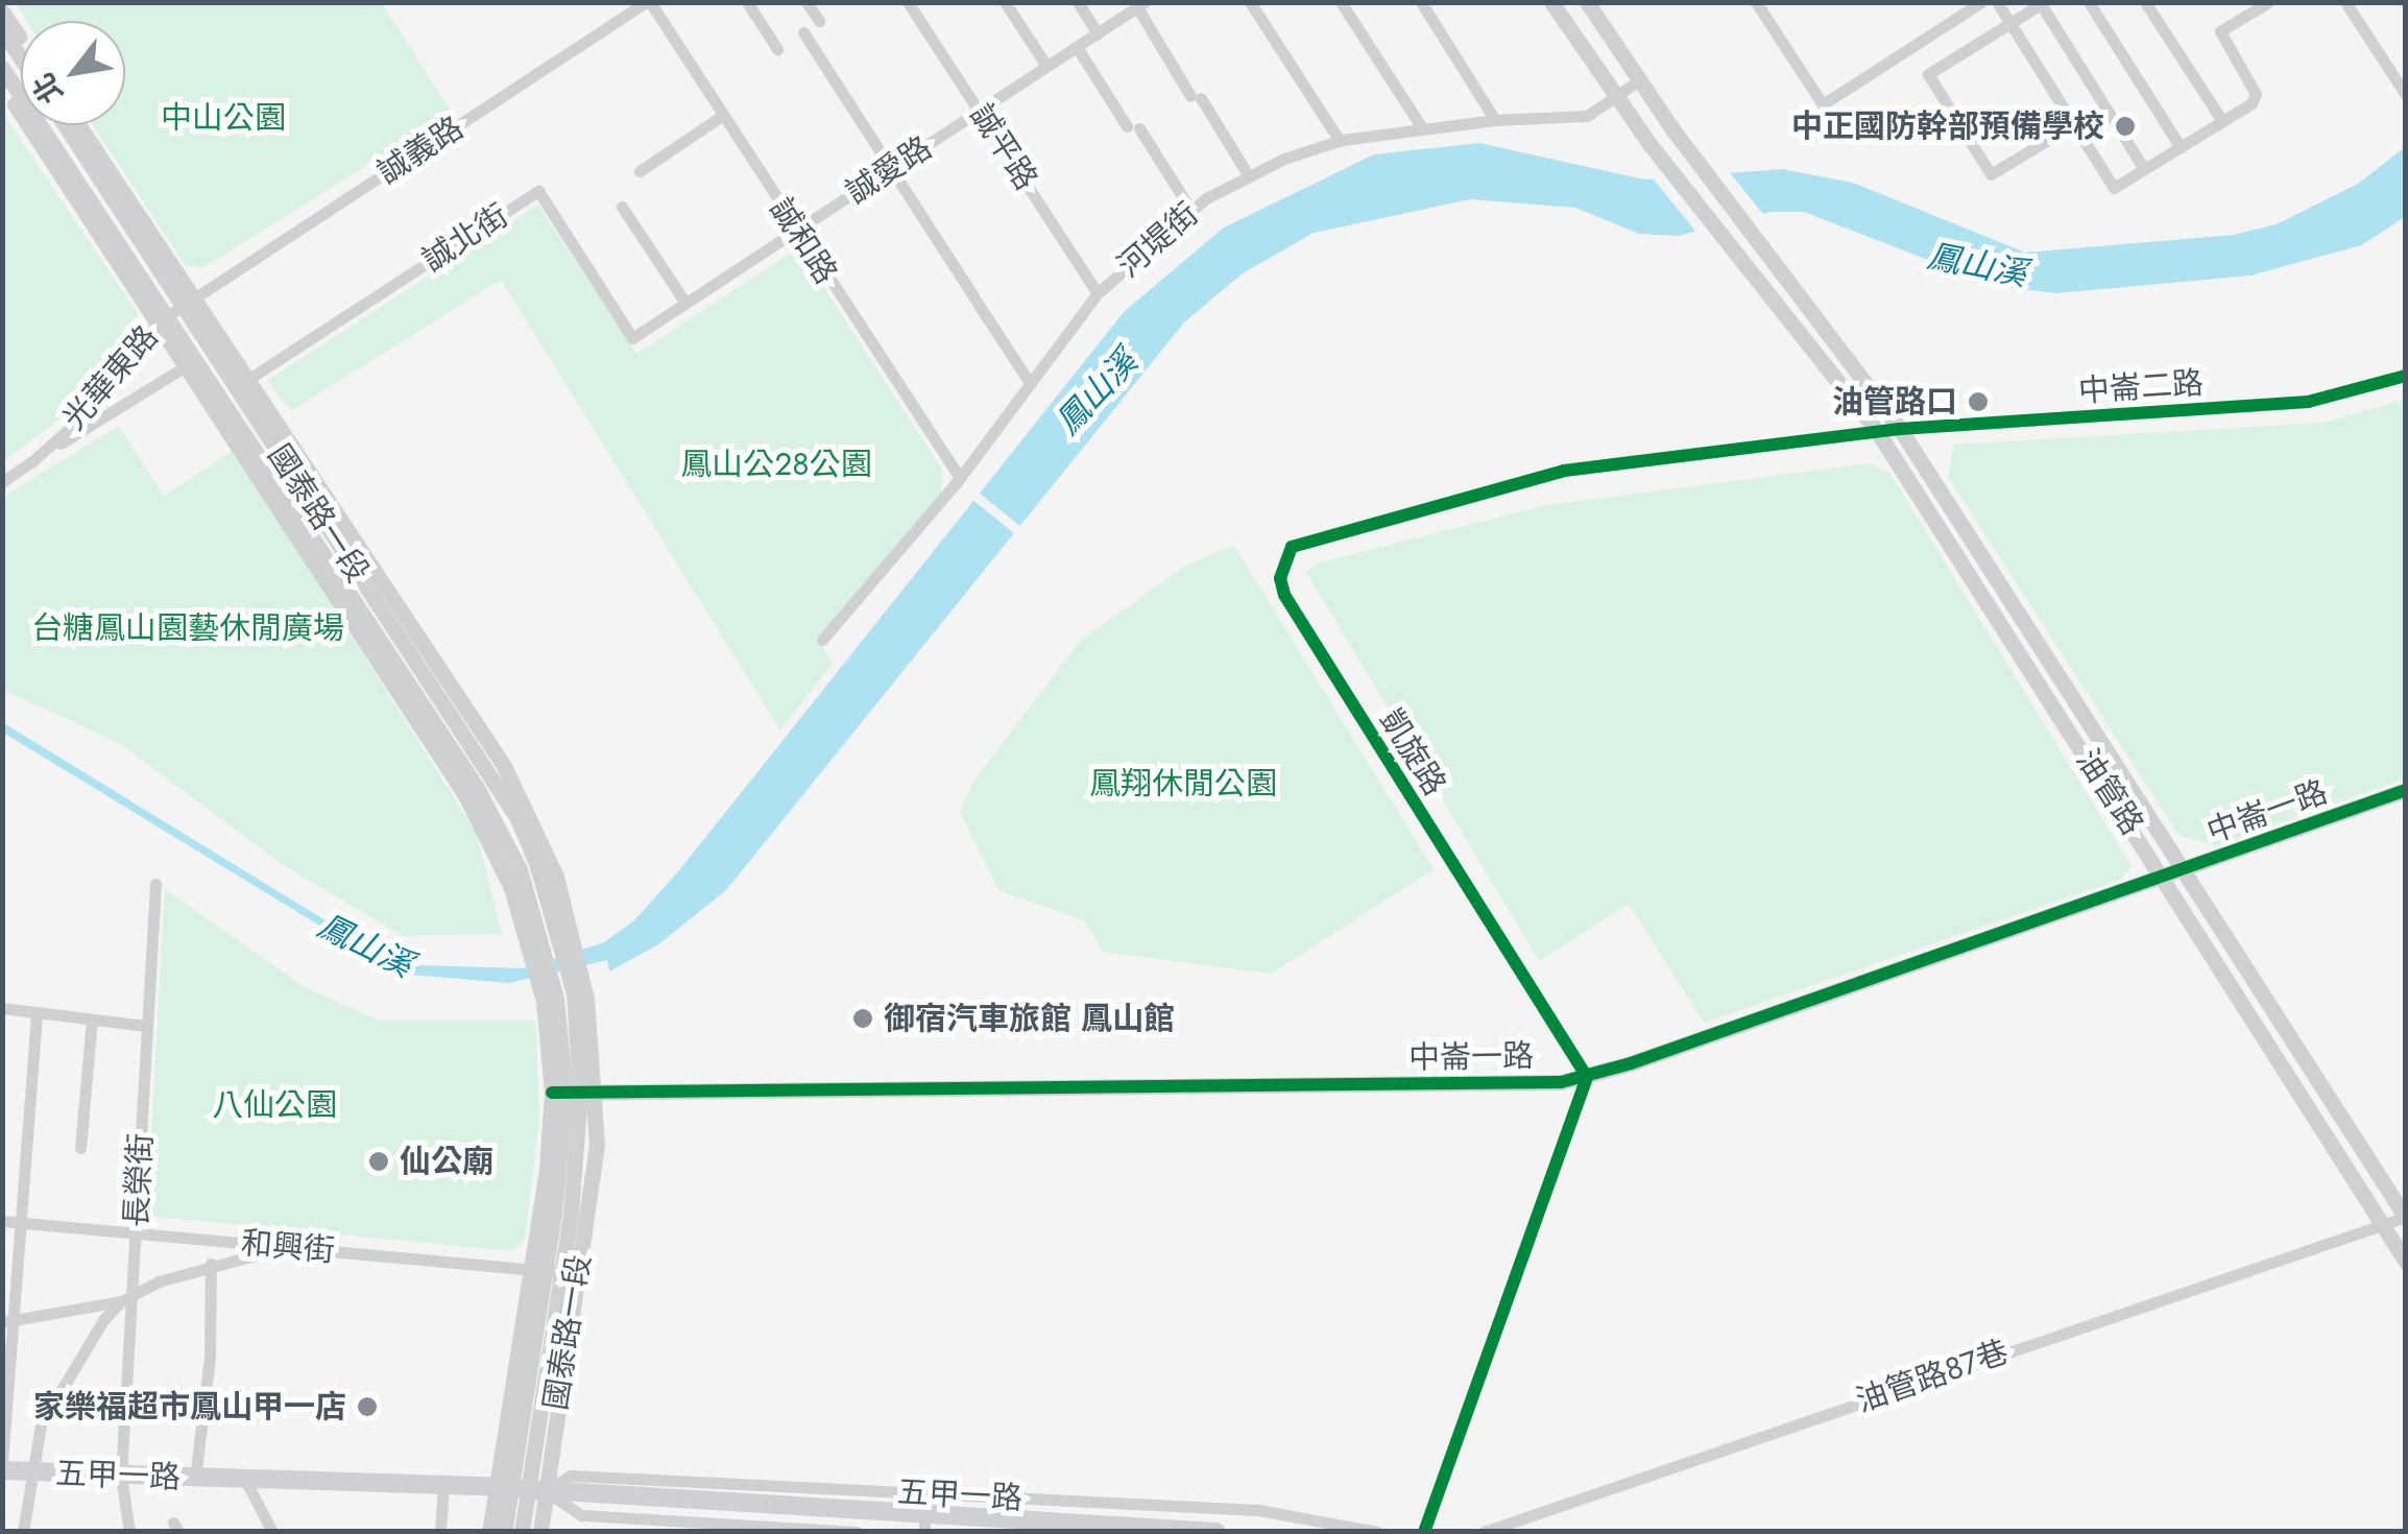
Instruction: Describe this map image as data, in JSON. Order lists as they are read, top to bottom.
{
  "streets": {
    "main road": ["五甲一路"],
    "street": [
      "誠平路",
      "誠義路",
      "誠愛路",
      "誠北街",
      "河堤街",
      "誠和路",
      "光華東路",
      "中崙二路",
      "國泰路一段",
      "凱旋路",
      "油管路",
      "中崙一路",
      "長榮街",
      "和興街",
      "油管路87巷"
    ]
  },
  "crossings": [
    ["誠平路", "誠愛路"],
    ["誠平路", "河堤街"],
    ["誠義路", "誠和路"],
    ["誠義路", "光華東路"],
    ["誠義路", "國泰路一段"],
    ["誠愛路", "誠北街"],
    ["誠愛路", "誠和路"],
    ["誠北街", "國泰路一段"],
    ["河堤街", "誠和路"],
    ["光華東路", "國泰路一段"],
    ["中崙二路", "凱旋路"],
    ["中崙二路", "油管路"],
    ["國泰路一段", "中崙一路"],
    ["國泰路一段", "和興街"],
    ["國泰路一段", "五甲一路"],
    ["凱旋路", "油管路"],
    ["凱旋路", "中崙一路"],
    ["油管路", "中崙一路"],
    ["油管路", "油管路87巷"],
    ["長榮街", "和興街"],
    ["長榮街", "五甲一路"]
  ],
  "water": ["鳳山溪"],
  "parks": [
    "中山公園",
    "鳳山公28公園",
    "台糖鳳山園藝休閒廣場",
    "鳳翔休閒公園",
    "八仙公園"
  ],
  "places": [
    "中正國防幹部預備學校",
    "油管路口",
    "御宿汽車旅館 鳳山館",
    "仙公廟",
    "家樂福超市鳳山甲一店"
  ],
  "north": "bottom left"
}
